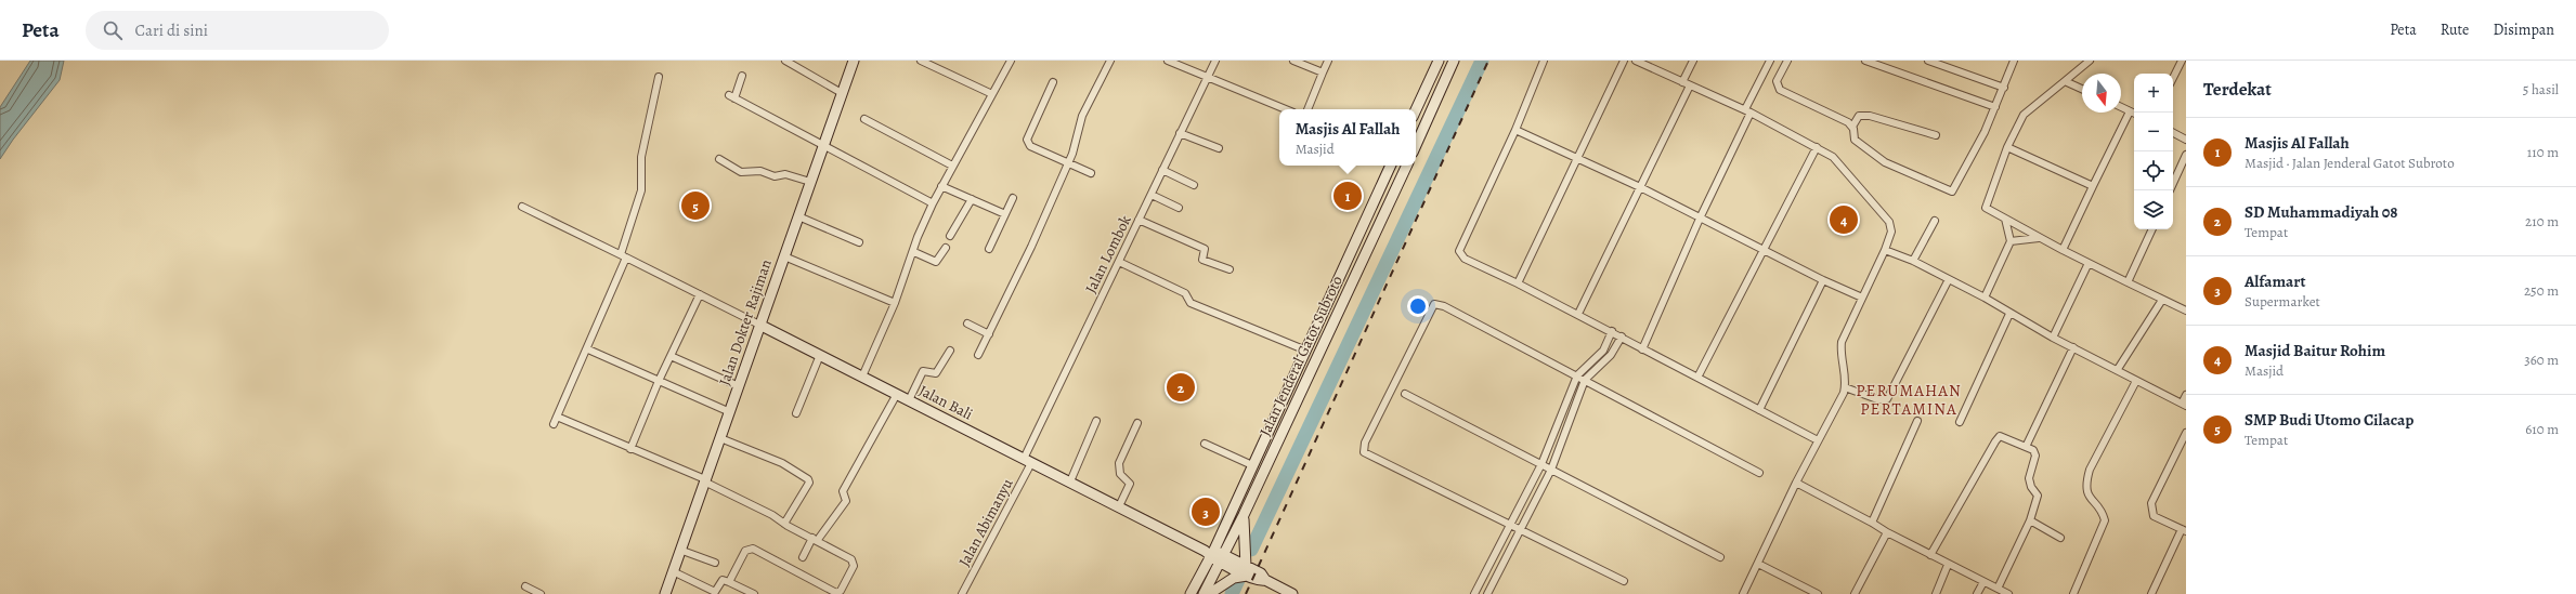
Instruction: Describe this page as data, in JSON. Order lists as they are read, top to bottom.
{
  "streets": {
    "main road": ["Jalan Dokter Rajiman", "Jalan Jenderal Gatot Subroto", "Jalan Bali"],
    "street": ["Jalan Lombok", "Jalan Abimanyu"]
  },
  "crossings": [
    ["Jalan Lombok", "Jalan Bali"],
    ["Jalan Lombok", "Jalan Abimanyu"],
    ["Jalan Dokter Rajiman", "Jalan Bali"],
    ["Jalan Jenderal Gatot Subroto", "Jalan Bali"],
    ["Jalan Bali", "Jalan Abimanyu"]
  ],
  "districts": ["PERUMAHAN PERTAMINA"],
  "north": "bottom",
  "page": {
    "header": "Peta",
    "search": "Cari di sini",
    "nav": ["Peta", "Rute", "Disimpan"],
    "heading": ["Terdekat", "5 hasil"],
    "map_buttons": ["+", "−"],
    "popup": ["Masjis Al Fallah", "Masjid"],
    "list": [
      {
        "mark": "1",
        "name": "Masjis Al Fallah",
        "note": "Masjid · Jalan Jenderal Gatot Subroto",
        "value": "110 m"
      },
      {
        "mark": "2",
        "name": "SD Muhammadiyah 08",
        "note": "Tempat",
        "value": "210 m"
      },
      {
        "mark": "3",
        "name": "Alfamart",
        "note": "Supermarket",
        "value": "250 m"
      },
      {
        "mark": "4",
        "name": "Masjid Baitur Rohim",
        "note": "Masjid",
        "value": "360 m"
      },
      {
        "mark": "5",
        "name": "SMP Budi Utomo Cilacap",
        "note": "Tempat",
        "value": "610 m"
      }
    ],
    "pins": [
      "1",
      "5",
      "4",
      "2",
      "3"
    ]
  }
}
